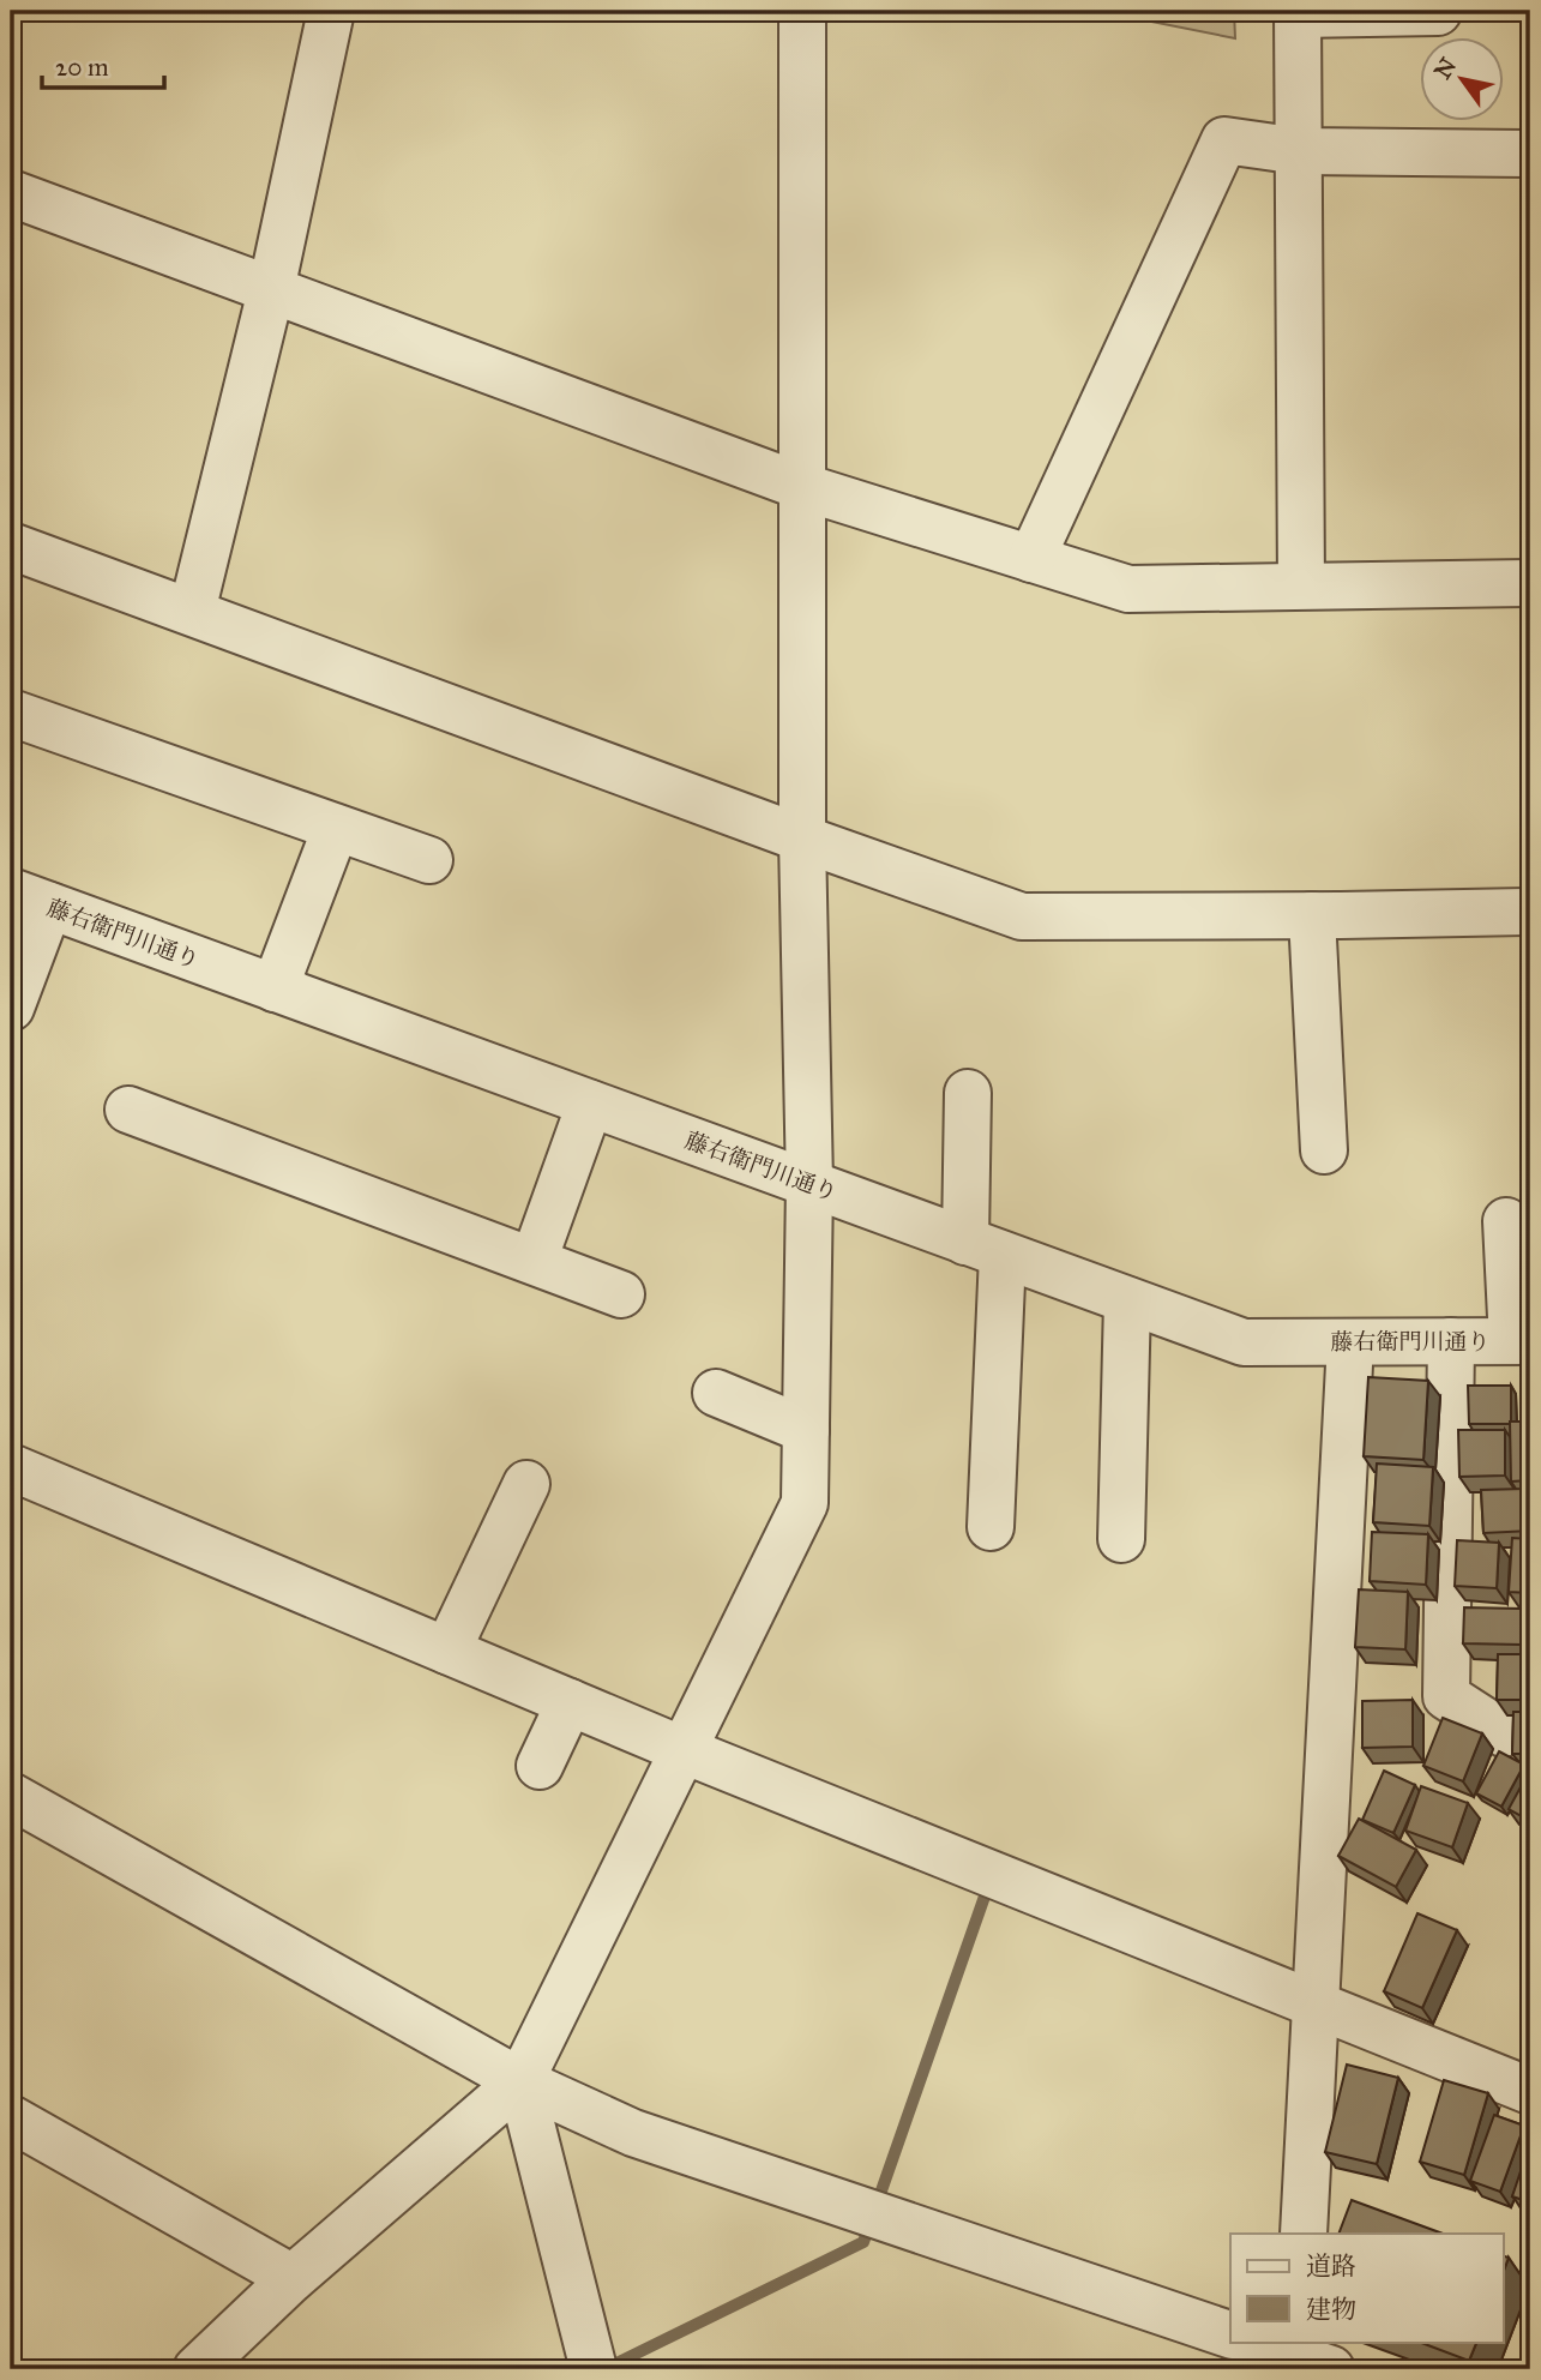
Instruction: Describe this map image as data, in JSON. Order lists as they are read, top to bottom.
{
  "streets": {
    "street": ["藤右衛門川通り"]
  },
  "legend": ["道路", "建物"],
  "scale_bar": "20 m",
  "north": "top left"
}
